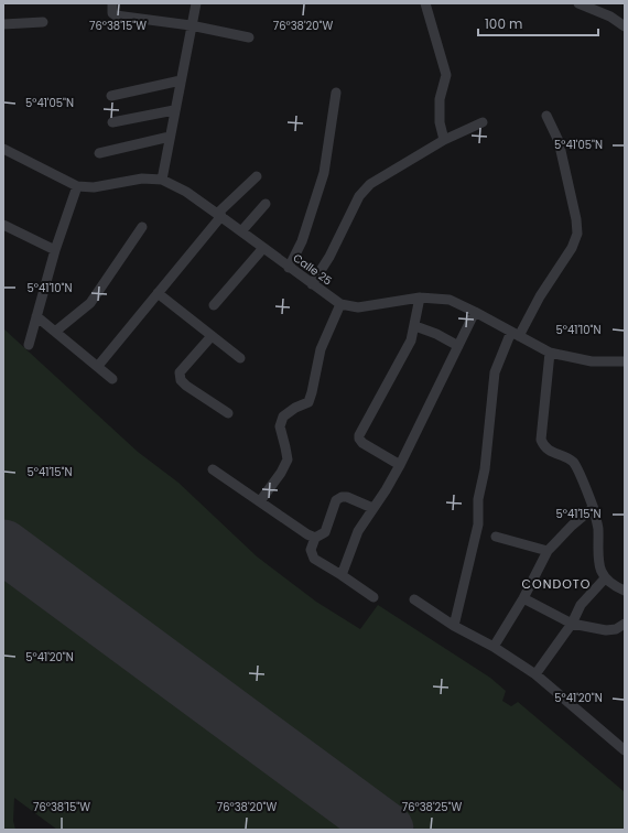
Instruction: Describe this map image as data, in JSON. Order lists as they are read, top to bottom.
{
  "streets": {
    "street": ["Calle 25"]
  },
  "districts": ["CONDOTO"],
  "scale_bar": "100 m",
  "coordinates": [
    "76°38'15\"W",
    "76°38'20\"W",
    "5°41'05\"N",
    "5°41'10\"N",
    "5°41'15\"N",
    "5°41'20\"N",
    "76°38'25\"W"
  ]
}
